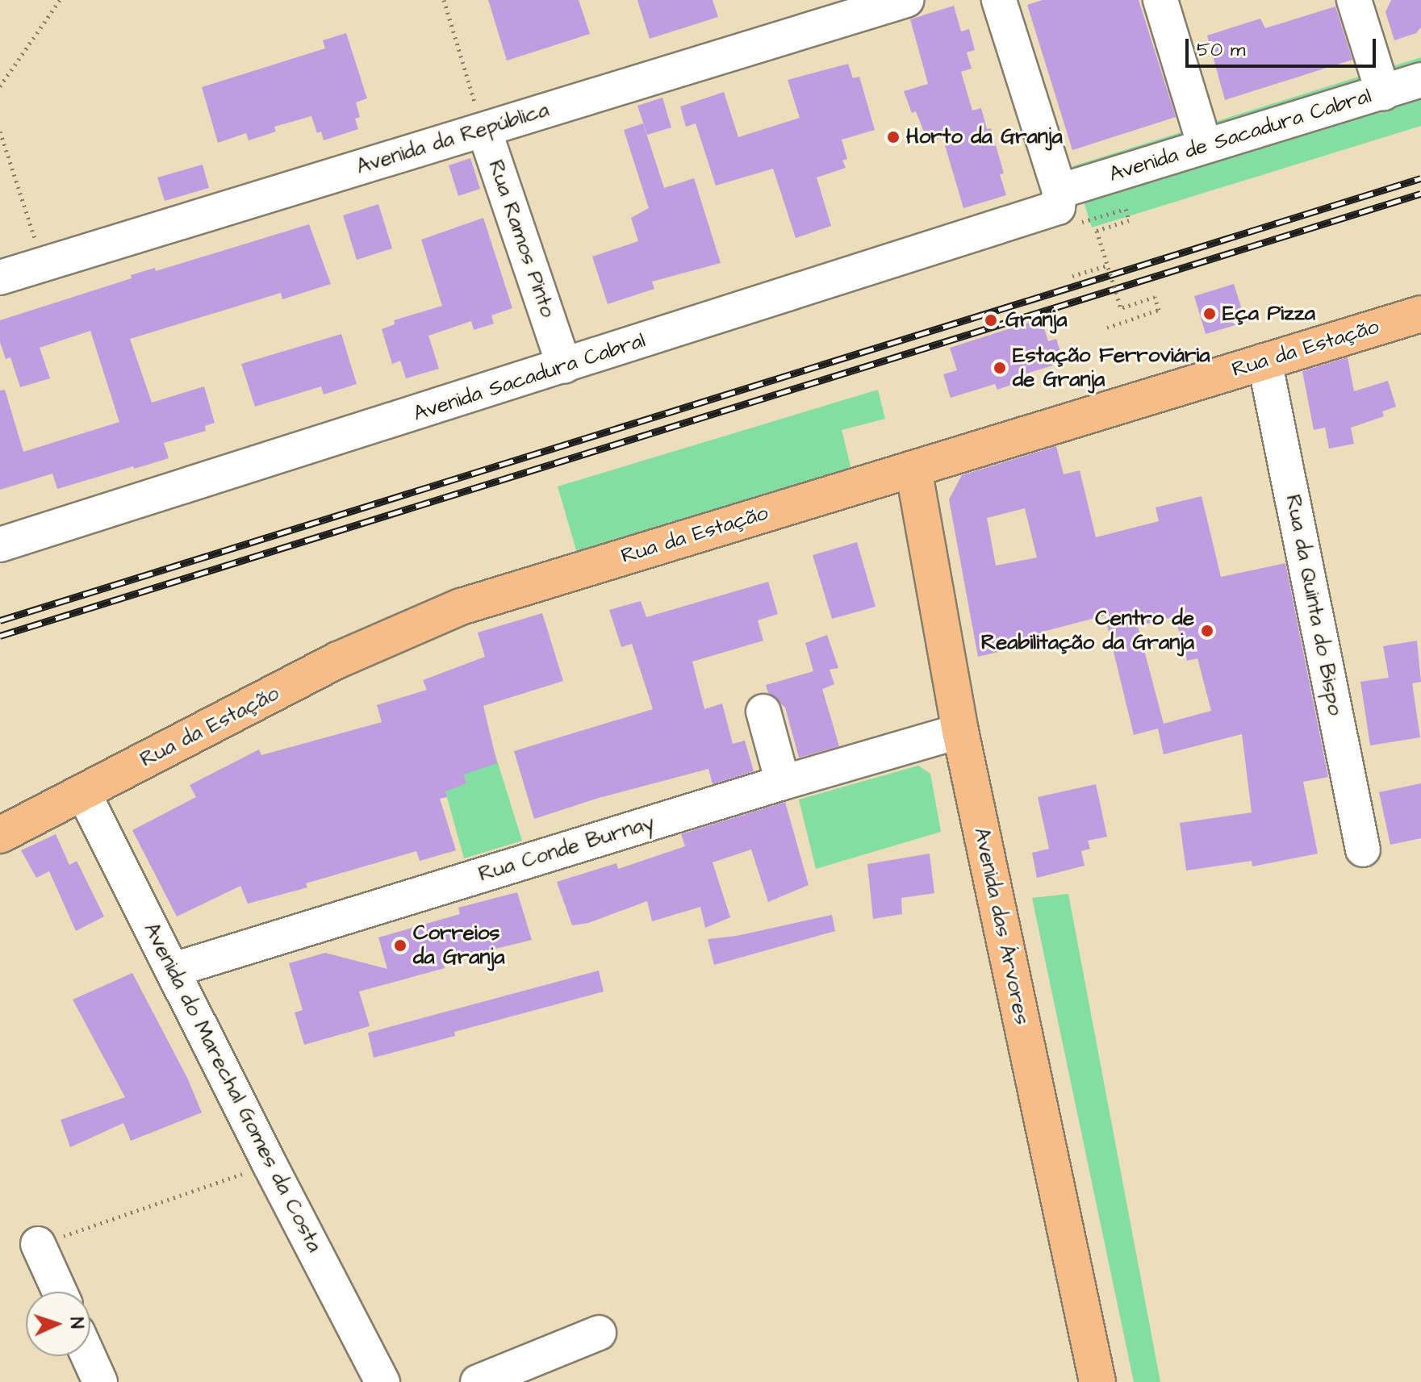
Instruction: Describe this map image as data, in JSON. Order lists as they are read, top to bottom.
{
  "streets": {
    "main road": ["Rua da Estação", "Avenida das Árvores"],
    "street": [
      "Avenida de Sacadura Cabral",
      "Avenida da República",
      "Rua Ramos Pinto",
      "Avenida Sacadura Cabral",
      "Rua da Quinta do Bispo",
      "Rua Conde Burnay",
      "Avenida do Marechal Gomes da Costa"
    ]
  },
  "crossings": [
    ["Avenida de Sacadura Cabral", "Avenida Sacadura Cabral"],
    ["Avenida da República", "Rua Ramos Pinto"],
    ["Rua Ramos Pinto", "Avenida Sacadura Cabral"],
    ["Rua da Estação", "Rua da Quinta do Bispo"],
    ["Rua da Estação", "Avenida das Árvores"],
    ["Rua da Estação", "Avenida do Marechal Gomes da Costa"],
    ["Rua Conde Burnay", "Avenida das Árvores"],
    ["Rua Conde Burnay", "Avenida do Marechal Gomes da Costa"]
  ],
  "places": [
    "Horto da Granja",
    "Eça Pizza",
    "Granja",
    "Estação Ferroviária de Granja",
    "Centro de Reabilitação da Granja",
    "Correios da Granja"
  ],
  "scale_bar": "50 m",
  "north": "right"
}
